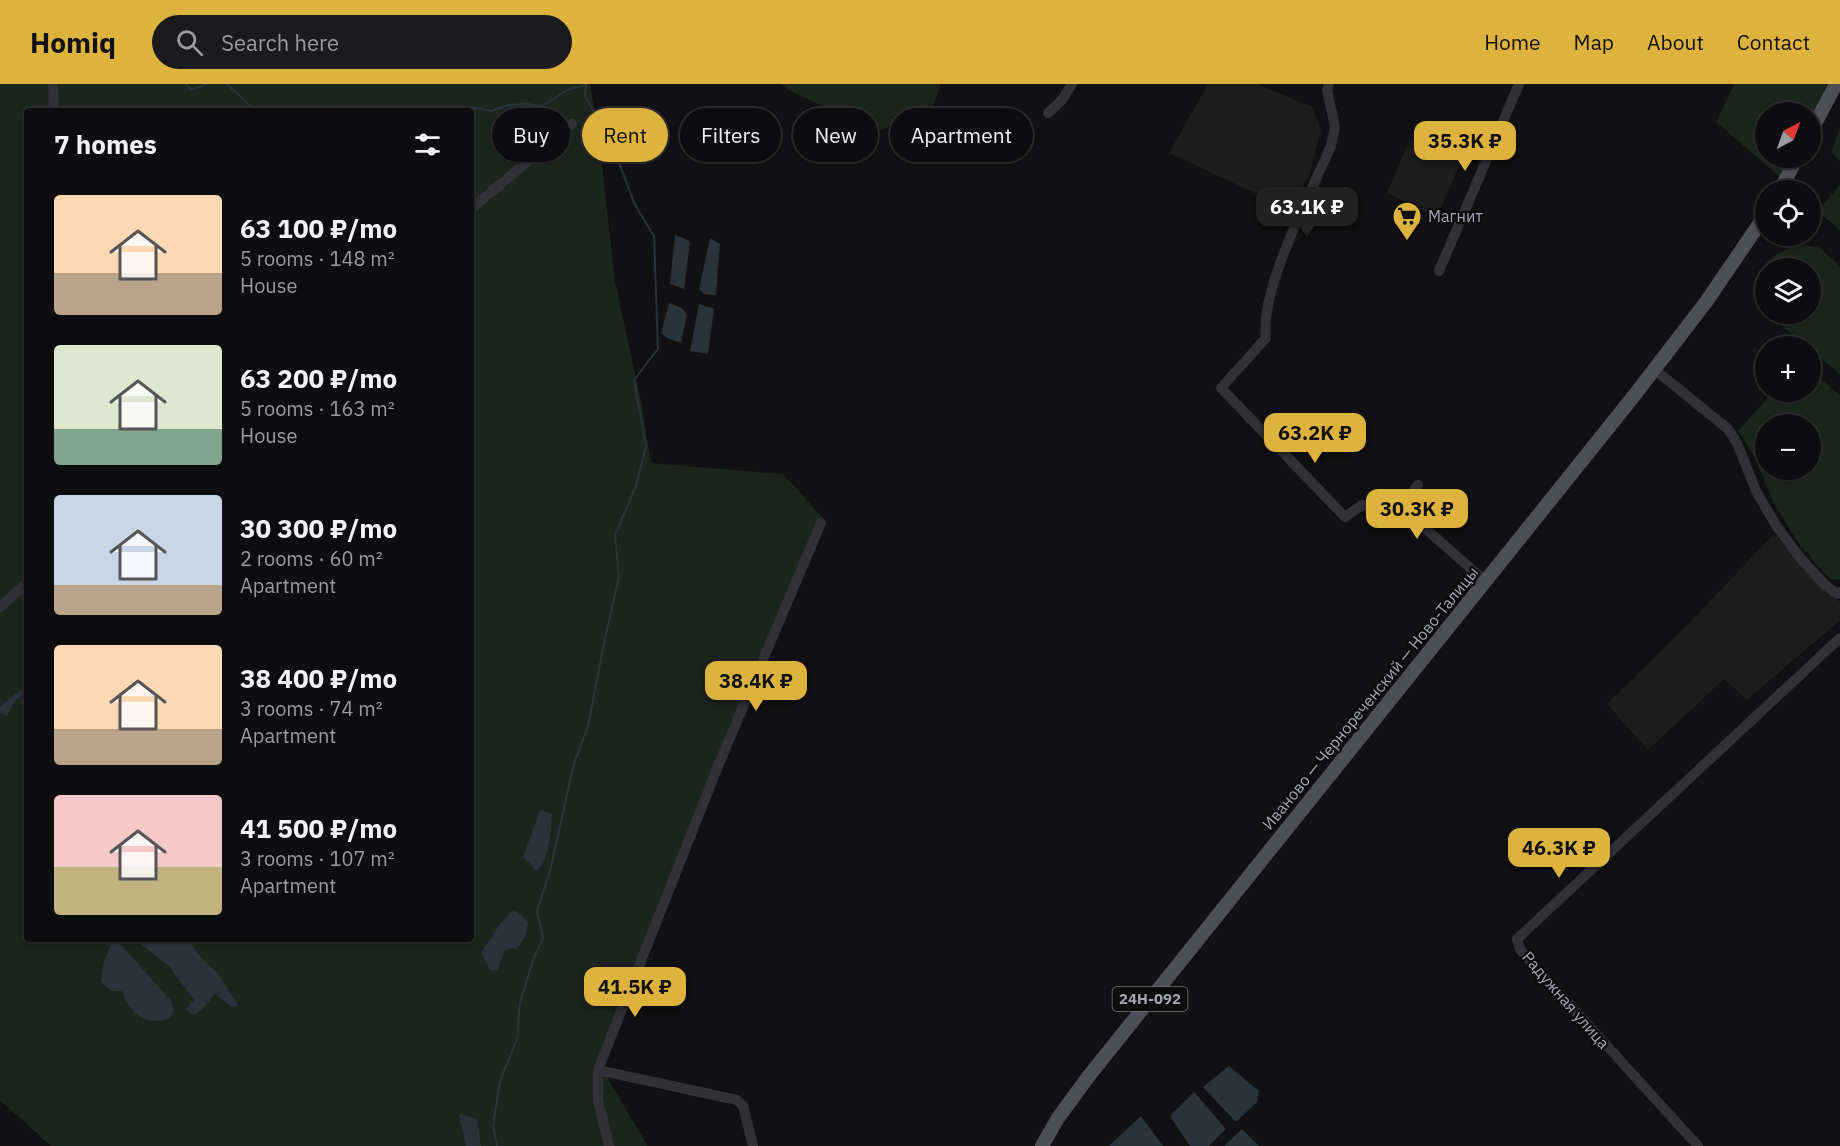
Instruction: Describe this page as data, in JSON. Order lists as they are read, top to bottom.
{
  "streets": {
    "main road": ["Иваново — Чернореченский — Ново-Талицы", "24Н-092"],
    "street": ["Радужная улица"]
  },
  "places": {
    "supermarket": ["Магнит"]
  },
  "north": "top right",
  "page": {
    "header": "Homiq",
    "search": "Search here",
    "nav": [
      "Home",
      "Map",
      "About",
      "Contact"
    ],
    "map_buttons": ["+", "−"],
    "chip": [
      "Buy",
      "Rent",
      "Filters",
      "New",
      "Apartment"
    ],
    "heading": "7 homes",
    "price": [
      "35.3K ₽",
      "63.1K ₽",
      "63.2K ₽",
      "30.3K ₽",
      "38.4K ₽",
      "46.3K ₽",
      "41.5K ₽"
    ],
    "list": [
      {
        "name": "63 100 ₽/mo",
        "note": "5 rooms · 148 m² · House"
      },
      {
        "name": "63 200 ₽/mo",
        "note": "5 rooms · 163 m² · House"
      },
      {
        "name": "30 300 ₽/mo",
        "note": "2 rooms · 60 m² · Apartment"
      },
      {
        "name": "38 400 ₽/mo",
        "note": "3 rooms · 74 m² · Apartment"
      },
      {
        "name": "41 500 ₽/mo",
        "note": "3 rooms · 107 m² · Apartment"
      }
    ]
  }
}
